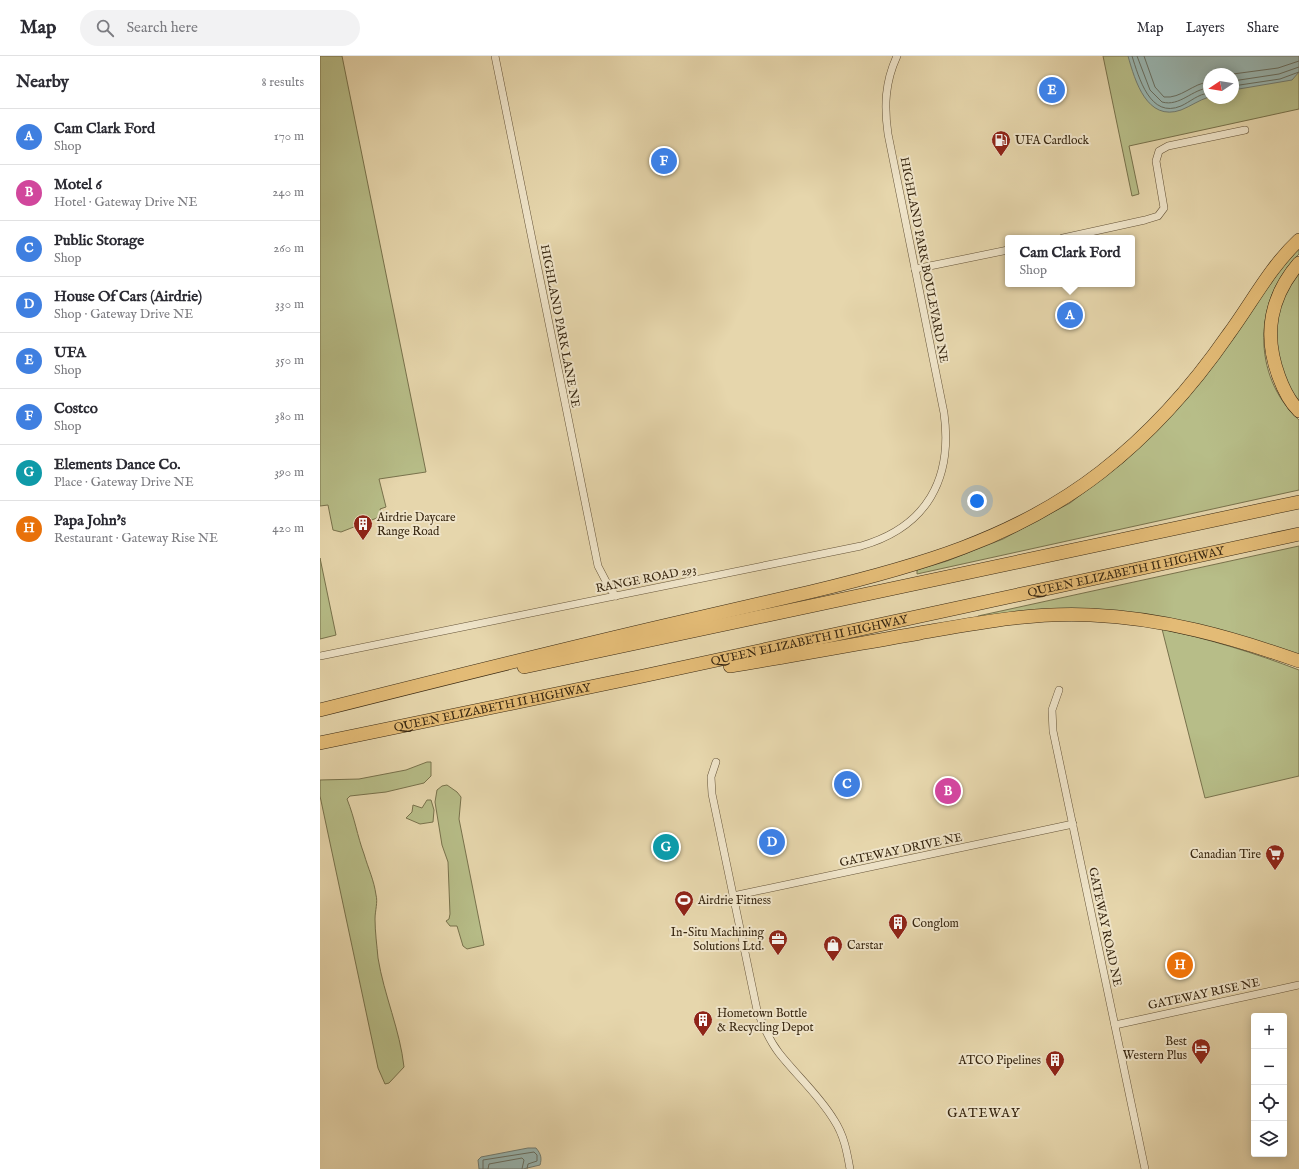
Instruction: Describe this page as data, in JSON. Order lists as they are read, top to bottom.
{
  "streets": {
    "highway": ["QUEEN ELIZABETH II HIGHWAY"],
    "street": [
      "HIGHLAND PARK BOULEVARD NE",
      "HIGHLAND PARK LANE NE",
      "RANGE ROAD 293",
      "GATEWAY DRIVE NE",
      "GATEWAY ROAD NE",
      "GATEWAY RISE NE"
    ]
  },
  "crossings": [
    ["HIGHLAND PARK BOULEVARD NE", "RANGE ROAD 293"],
    ["HIGHLAND PARK LANE NE", "RANGE ROAD 293"],
    ["GATEWAY DRIVE NE", "GATEWAY ROAD NE"],
    ["GATEWAY ROAD NE", "GATEWAY RISE NE"]
  ],
  "districts": ["GATEWAY"],
  "places": {
    "fuel station": ["UFA Cardlock"],
    "building": [
      "Airdrie Daycare Range Road",
      "Conglom",
      "Hometown Bottle & Recycling Depot",
      "ATCO Pipelines"
    ],
    "supermarket": ["Canadian Tire"],
    "sports": ["Airdrie Fitness"],
    "office": ["In-Situ Machining Solutions Ltd."],
    "shop": ["Carstar"],
    "hotel": ["Best Western Plus"]
  },
  "north": "left",
  "page": {
    "header": "Map",
    "search": "Search here",
    "nav": ["Map", "Layers", "Share"],
    "heading": ["Nearby", "8 results"],
    "pins": [
      "E",
      "F",
      "A",
      "C",
      "B",
      "D",
      "G",
      "H"
    ],
    "list": [
      {
        "mark": "A",
        "name": "Cam Clark Ford",
        "note": "Shop",
        "value": "170 m"
      },
      {
        "mark": "B",
        "name": "Motel 6",
        "note": "Hotel · Gateway Drive NE",
        "value": "240 m"
      },
      {
        "mark": "C",
        "name": "Public Storage",
        "note": "Shop",
        "value": "260 m"
      },
      {
        "mark": "D",
        "name": "House Of Cars (Airdrie)",
        "note": "Shop · Gateway Drive NE",
        "value": "330 m"
      },
      {
        "mark": "E",
        "name": "UFA",
        "note": "Shop",
        "value": "350 m"
      },
      {
        "mark": "F",
        "name": "Costco",
        "note": "Shop",
        "value": "380 m"
      },
      {
        "mark": "G",
        "name": "Elements Dance Co.",
        "note": "Place · Gateway Drive NE",
        "value": "390 m"
      },
      {
        "mark": "H",
        "name": "Papa John's",
        "note": "Restaurant · Gateway Rise NE",
        "value": "420 m"
      }
    ],
    "popup": ["Cam Clark Ford", "Shop"],
    "map_buttons": ["+", "−"]
  }
}
